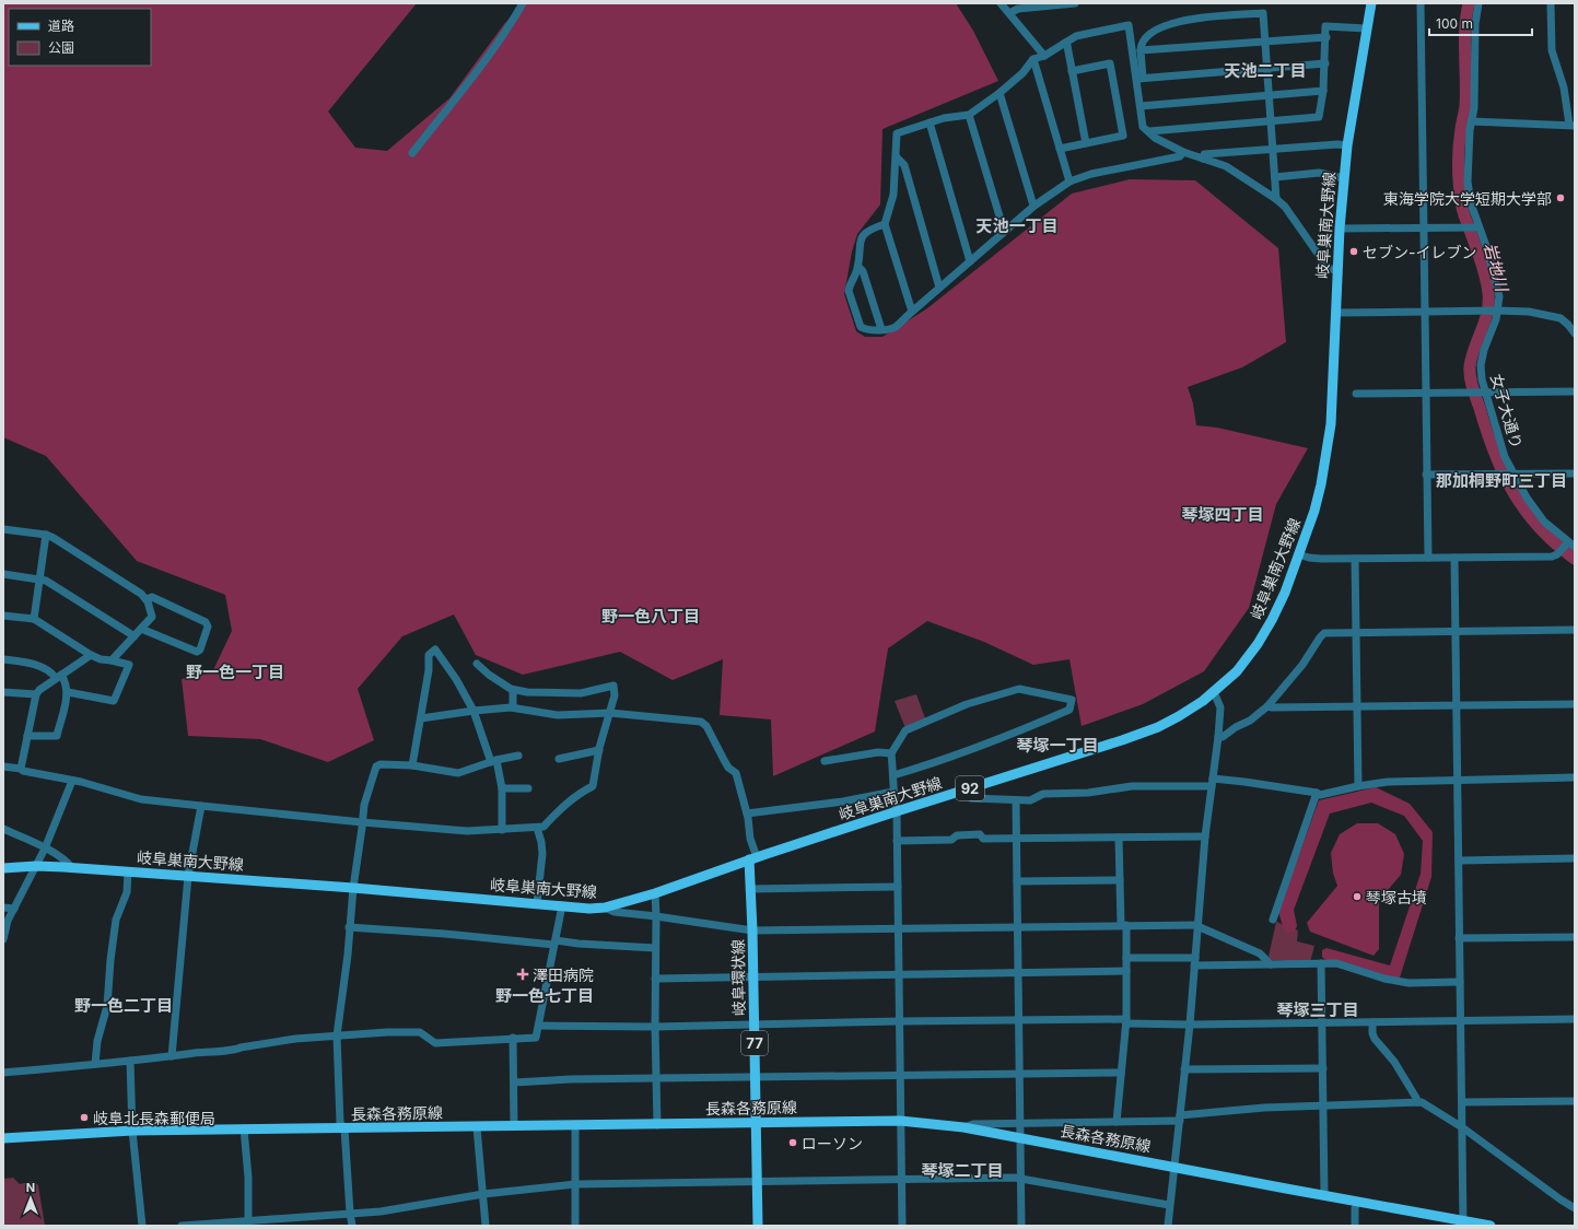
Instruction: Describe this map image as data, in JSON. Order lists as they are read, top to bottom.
{
  "streets": {
    "main road": [
      "岐阜巣南大野線",
      "92",
      "岐阜環状線",
      "77",
      "長森各務原線"
    ],
    "street": ["女子大通り"]
  },
  "crossings": [
    ["岐阜巣南大野線", "岐阜環状線"],
    ["岐阜環状線", "長森各務原線"]
  ],
  "districts": [
    "天池二丁目",
    "天池一丁目",
    "那加桐野町三丁目",
    "琴塚四丁目",
    "野一色八丁目",
    "野一色一丁目",
    "琴塚一丁目",
    "野一色七丁目",
    "野一色二丁目",
    "琴塚三丁目",
    "琴塚二丁目"
  ],
  "water": ["岩地川"],
  "places": {
    "other": [
      "東海学院大学短期大学部",
      "セブン-イレブン",
      "琴塚古墳",
      "岐阜北長森郵便局",
      "ローソン"
    ],
    "health": ["澤田病院"]
  },
  "legend": ["道路", "公園"],
  "scale_bar": "100 m",
  "north": "top"
}
